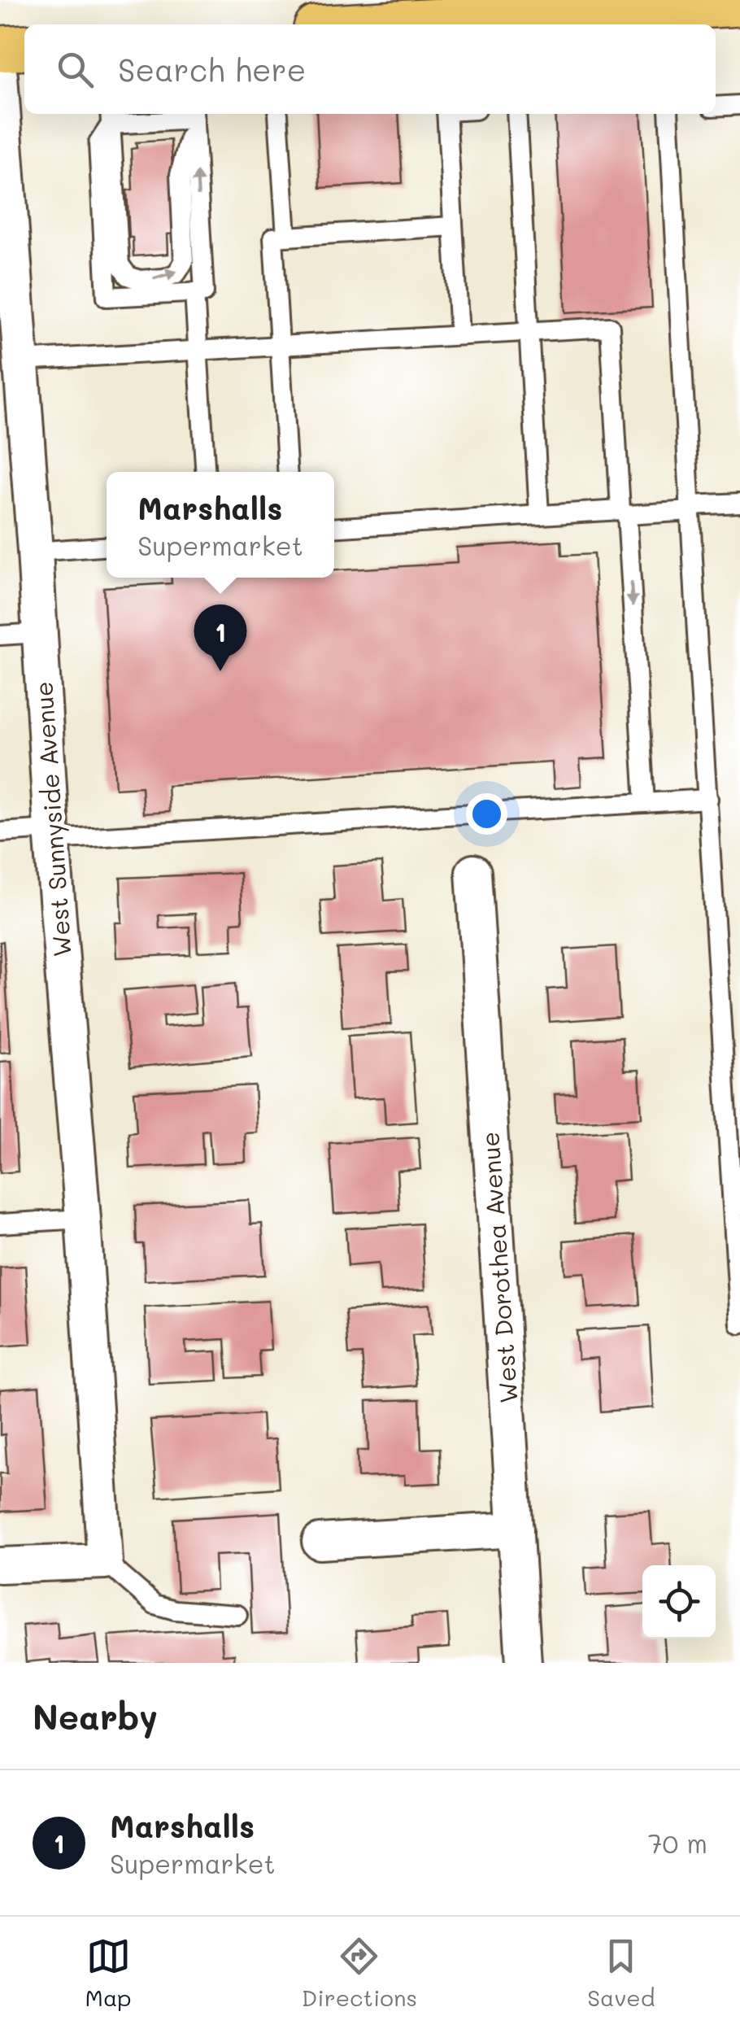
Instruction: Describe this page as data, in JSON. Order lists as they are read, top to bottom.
{
  "streets": {
    "street": ["West Sunnyside Avenue", "West Dorothea Avenue"]
  },
  "page": {
    "search": "Search here",
    "popup": ["Marshalls", "Supermarket"],
    "pins": "1",
    "heading": "Nearby",
    "list": [
      {
        "mark": "1",
        "name": "Marshalls",
        "note": "Supermarket",
        "value": "70 m"
      }
    ],
    "nav": ["Map", "Directions", "Saved"]
  }
}
